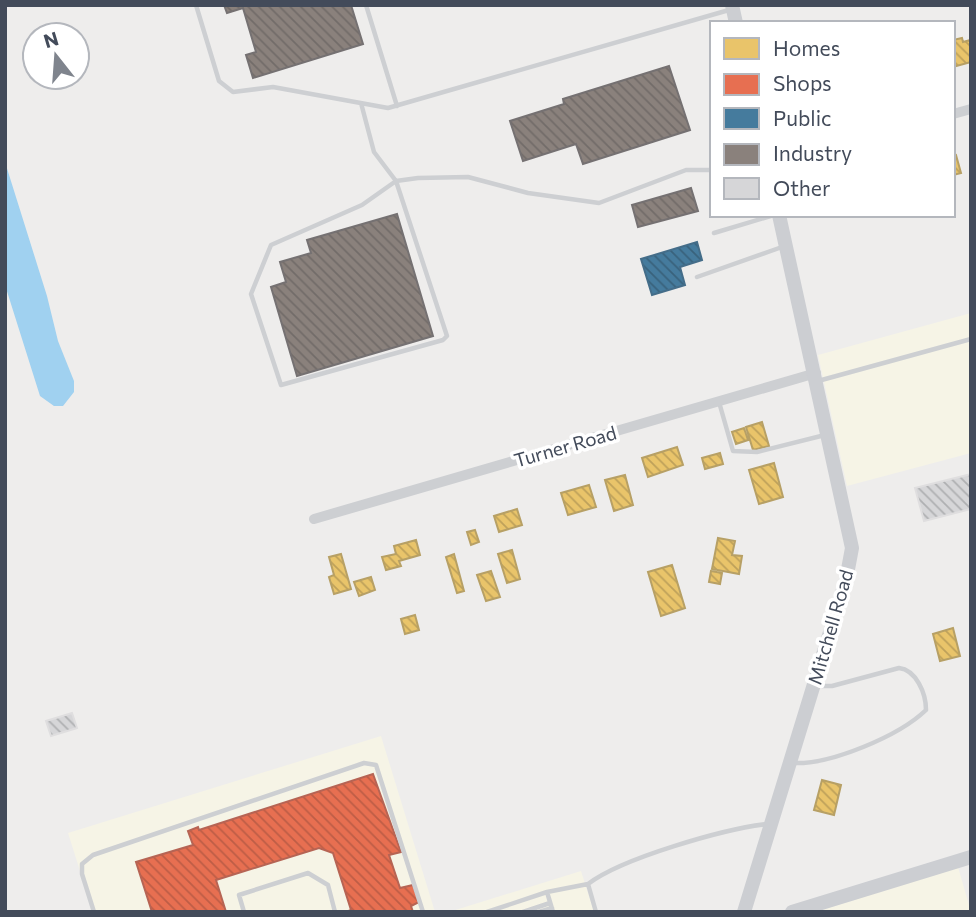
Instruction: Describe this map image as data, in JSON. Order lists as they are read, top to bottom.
{
  "streets": {
    "street": ["Turner Road", "Mitchell Road"]
  },
  "crossings": [
    ["Turner Road", "Mitchell Road"]
  ],
  "legend": [
    "Homes",
    "Shops",
    "Public",
    "Industry",
    "Other"
  ],
  "north": "top"
}
